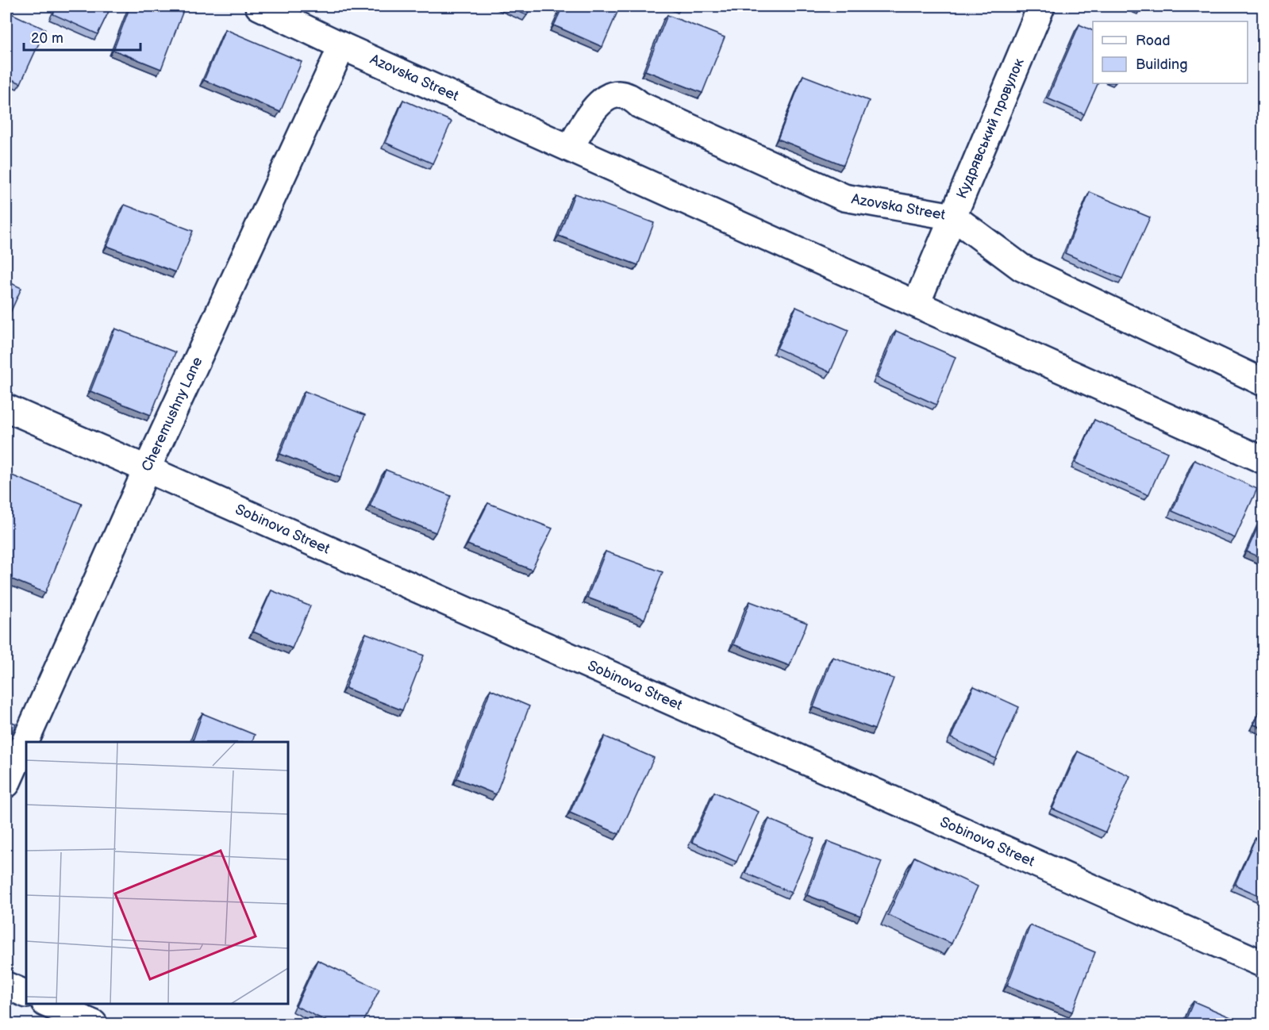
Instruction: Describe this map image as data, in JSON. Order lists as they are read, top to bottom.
{
  "streets": {
    "street": [
      "Azovska Street",
      "Кудрявський провулок",
      "Cheremushny Lane",
      "Sobinova Street"
    ]
  },
  "crossings": [
    ["Azovska Street", "Кудрявський провулок"],
    ["Azovska Street", "Cheremushny Lane"],
    ["Cheremushny Lane", "Sobinova Street"]
  ],
  "legend": ["Road", "Building"],
  "scale_bar": "20 m"
}
